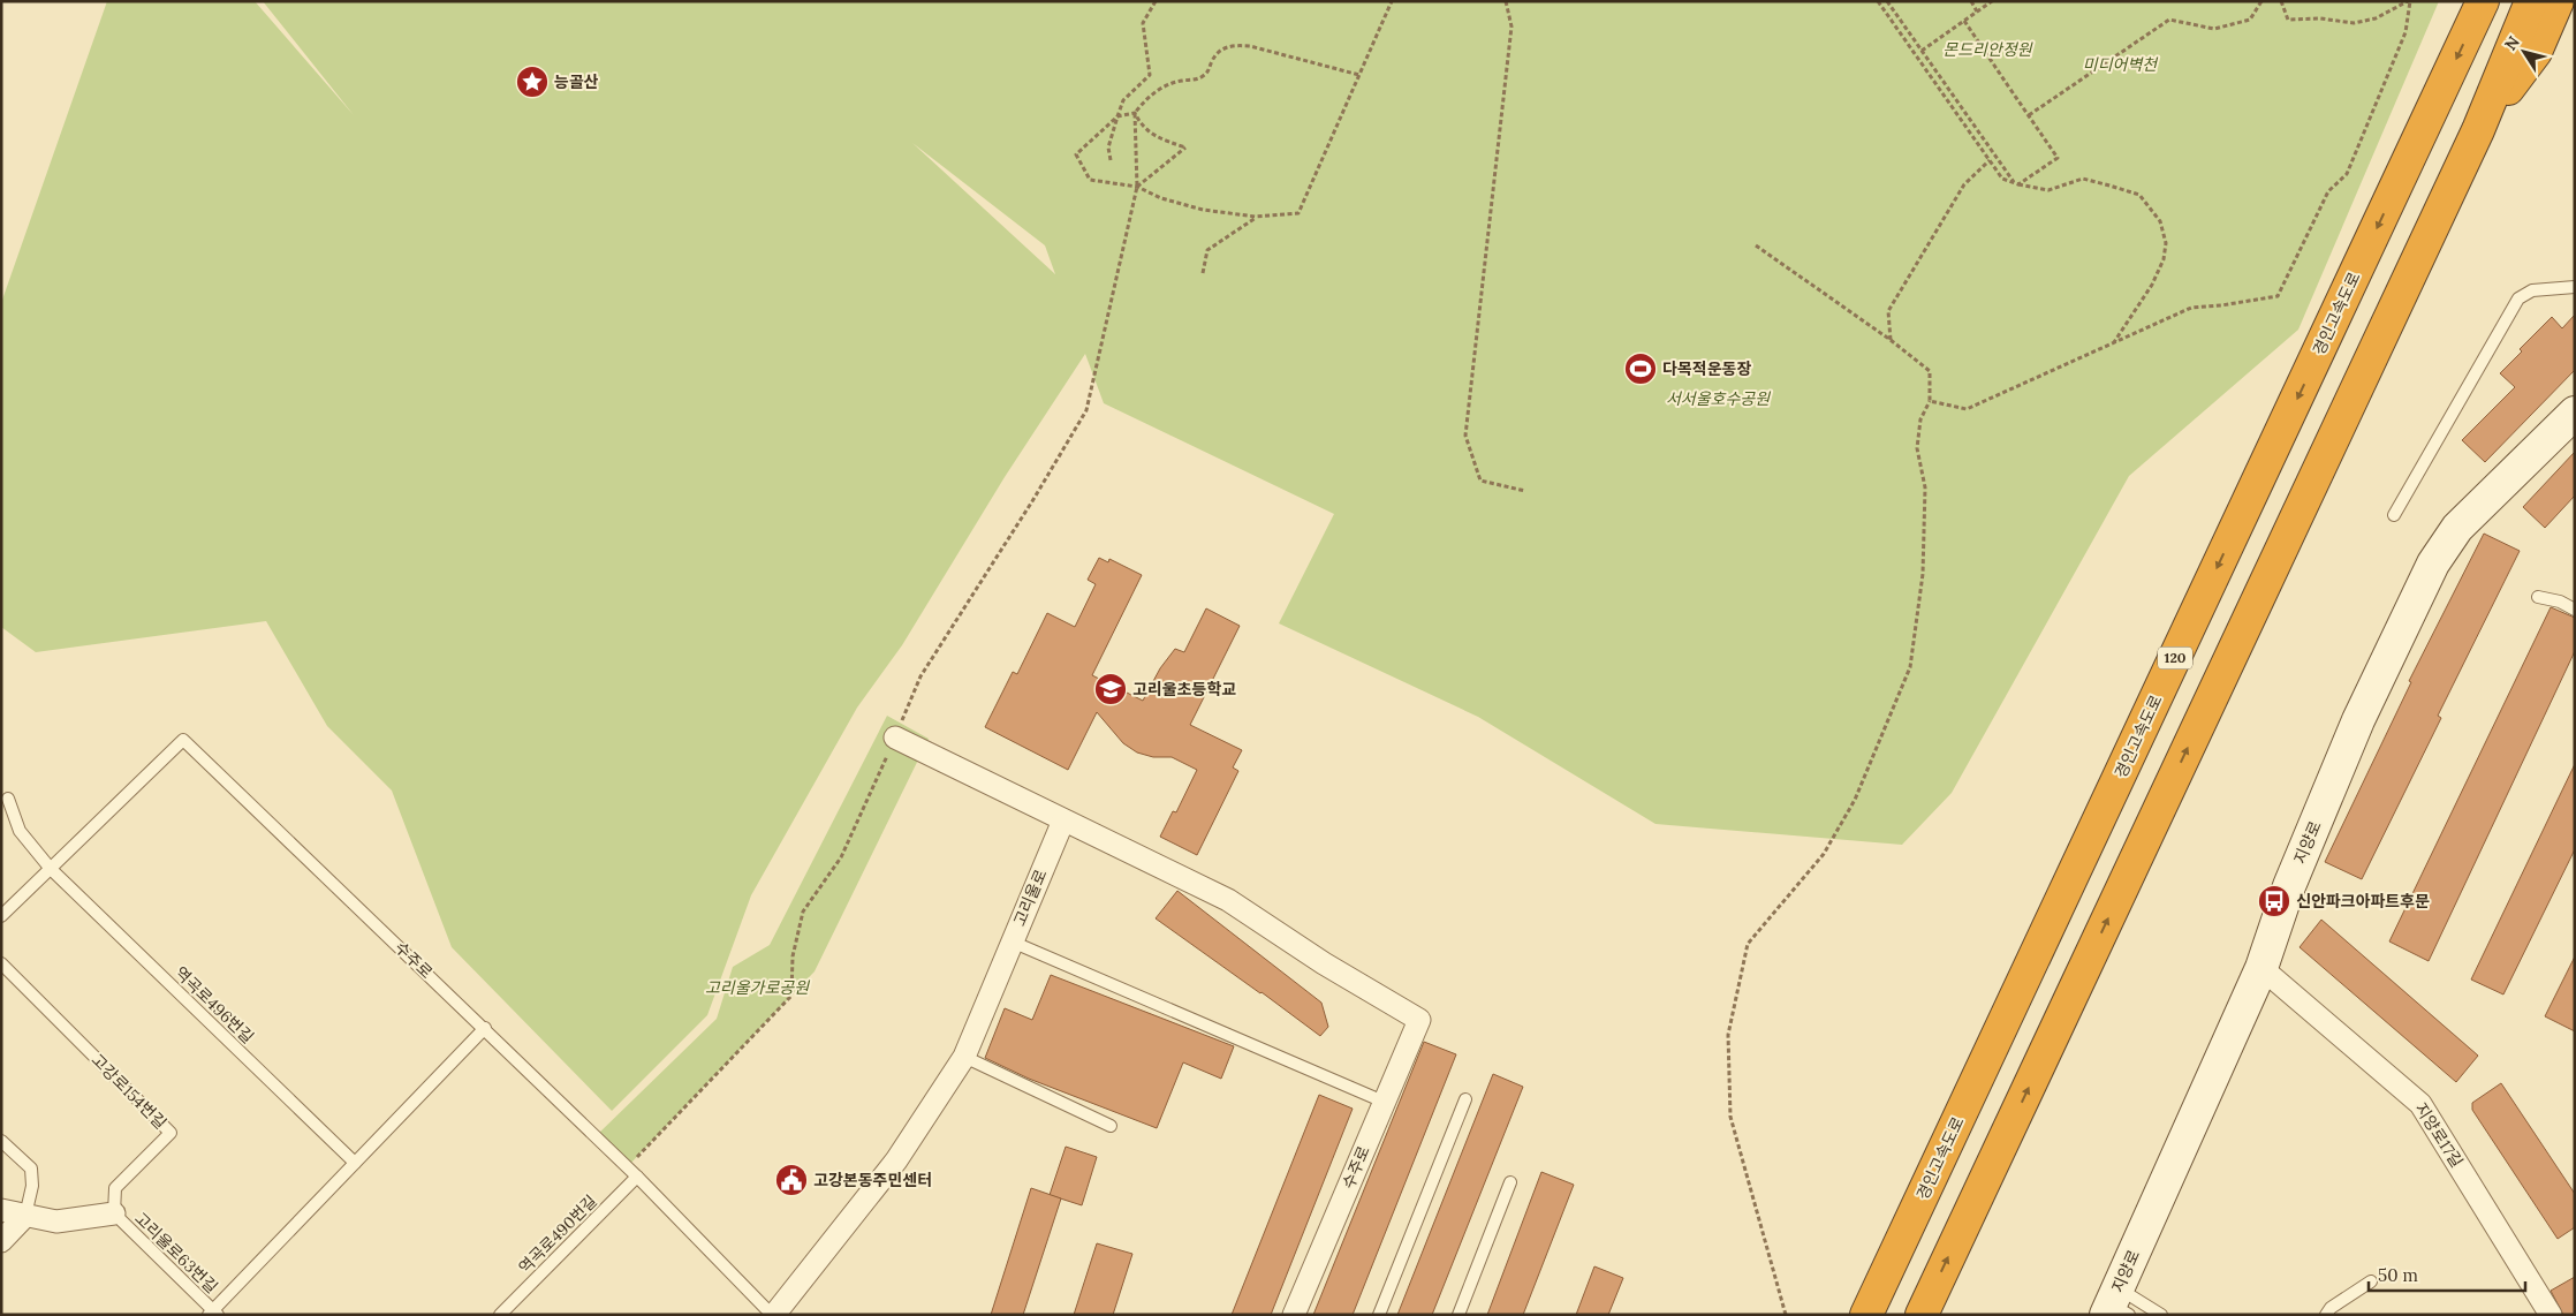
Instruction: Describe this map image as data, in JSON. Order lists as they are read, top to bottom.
{
  "streets": {
    "highway": ["경인고속도로", "120"],
    "street": [
      "지양로",
      "고리울로",
      "수주로",
      "지양로17길"
    ],
    "lane": [
      "역곡로496번길",
      "고강로154번길",
      "역곡로490번길",
      "고리울로63번길"
    ]
  },
  "crossings": [
    ["지양로", "지양로17길"],
    ["고리울로", "수주로"],
    ["수주로", "역곡로496번길"],
    ["수주로", "역곡로490번길"],
    ["고강로154번길", "고리울로63번길"]
  ],
  "parks": [
    "몬드리안정원",
    "미디어벽천",
    "서서울호수공원",
    "고리울가로공원"
  ],
  "places": {
    "place": ["능골산"],
    "sports": ["다목적운동장"],
    "school or university": ["고리울초등학교"],
    "bus stop": ["신안파크아파트후문"],
    "public building": ["고강본동주민센터"]
  },
  "scale_bar": "50 m",
  "north": "top left"
}
